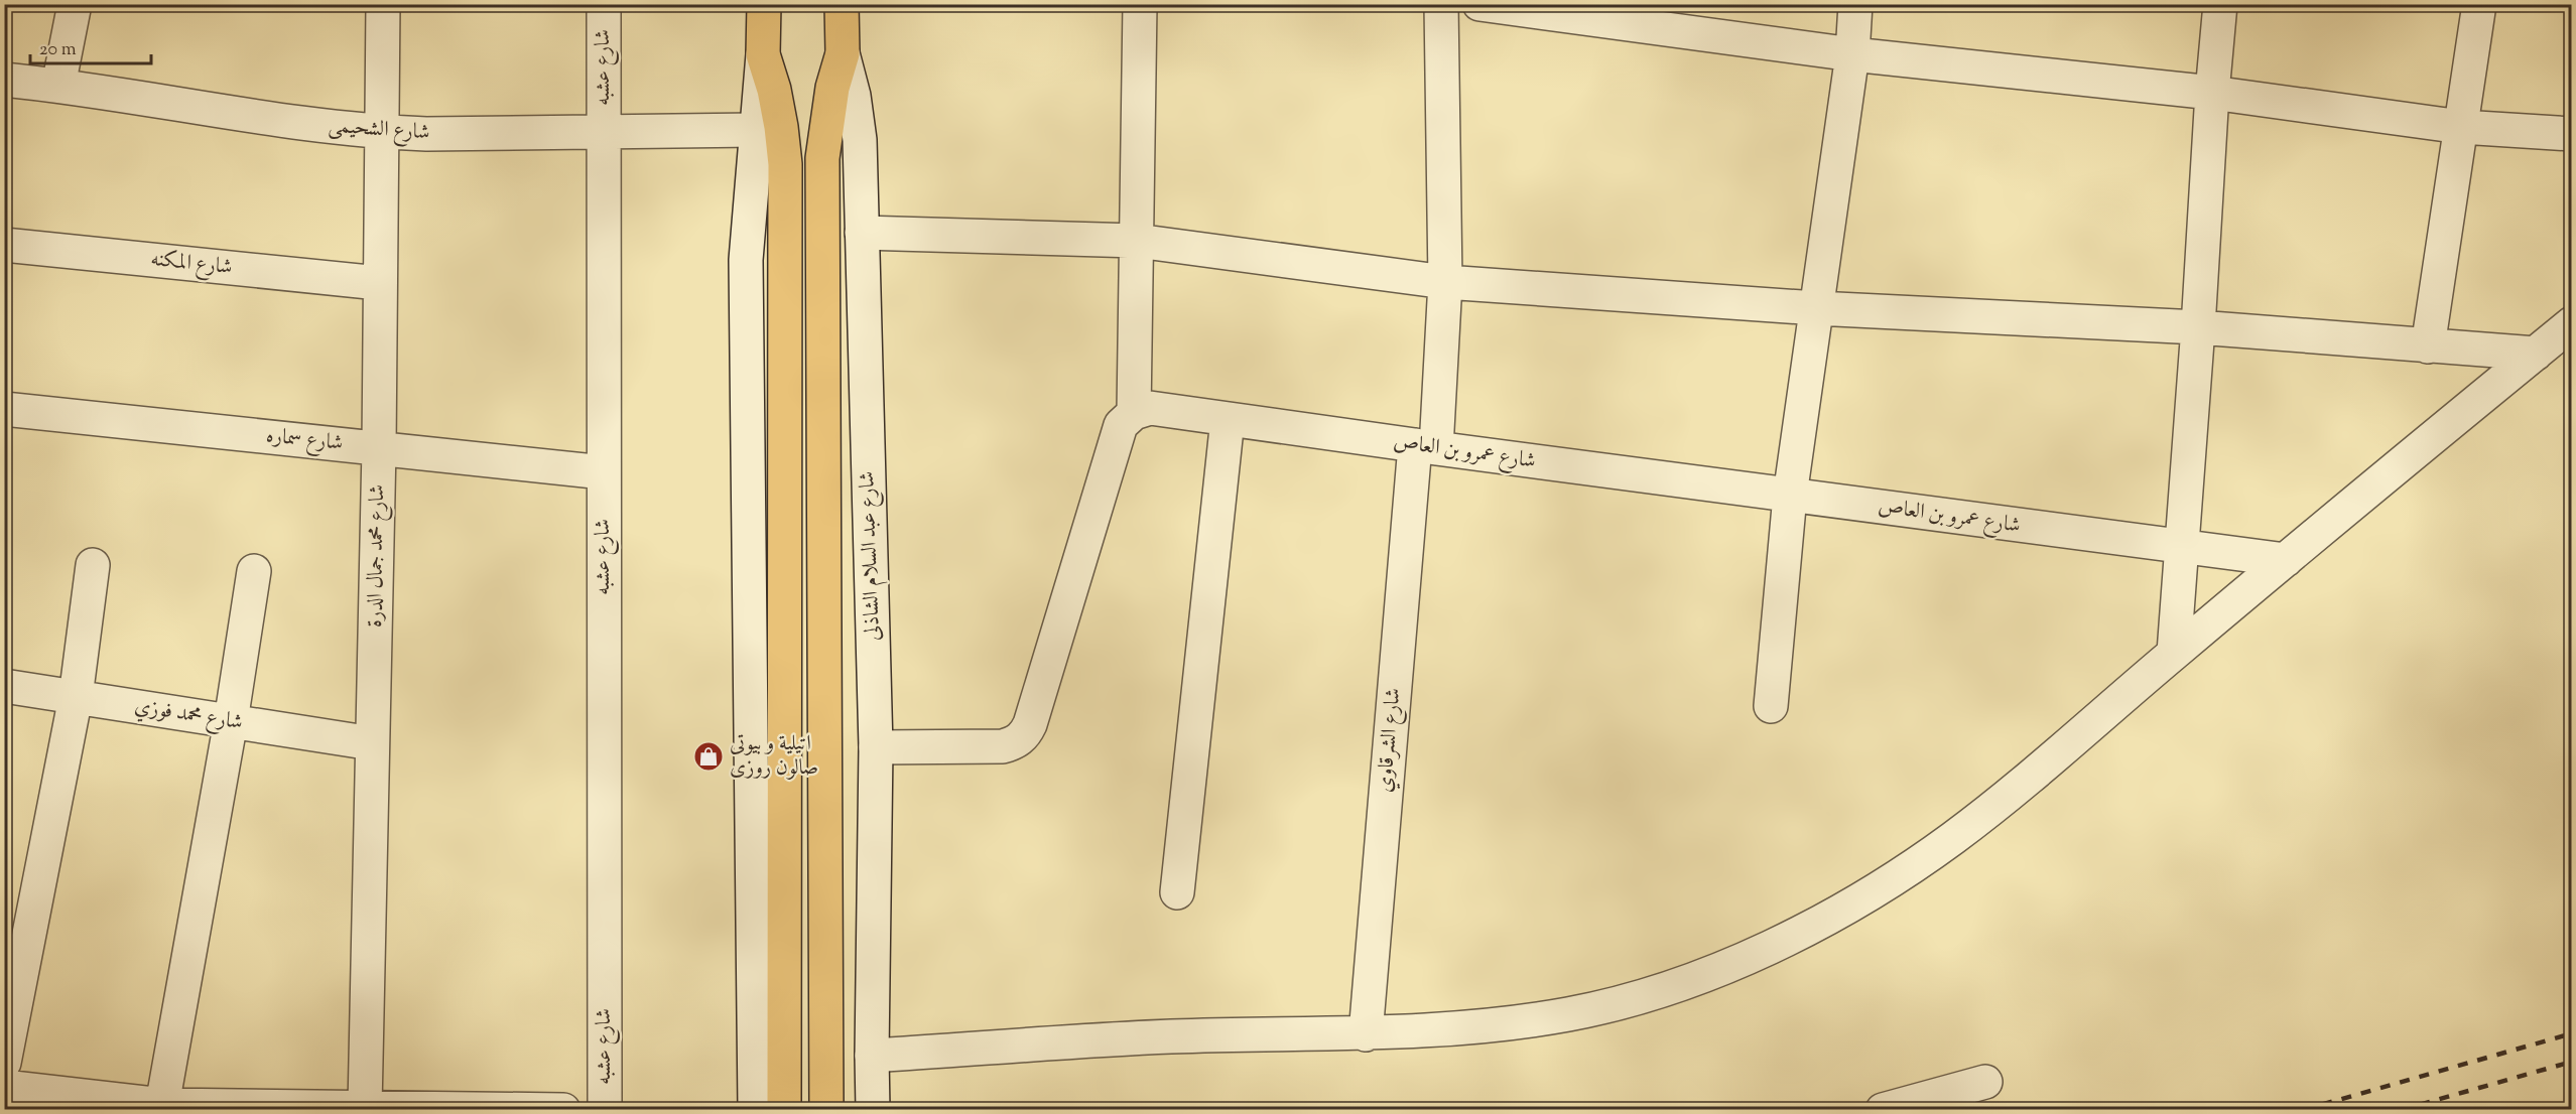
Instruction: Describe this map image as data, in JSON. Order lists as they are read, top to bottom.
{
  "streets": {
    "main road": ["شارع عبد السلام الشاذلى"],
    "street": [
      "شارع عشبه",
      "شارع الشحيمى",
      "شارع المكنه",
      "شارع سماره",
      "شارع عمرو بن العاص",
      "شارع محمد جمال الدرة",
      "شارع محمد فوزي",
      "شارع الشرقاوي"
    ]
  },
  "crossings": [
    ["شارع عشبه", "شارع الشحيمى"],
    ["شارع عشبه", "شارع سماره"],
    ["شارع الشحيمى", "شارع محمد جمال الدرة"],
    ["شارع المكنه", "شارع محمد جمال الدرة"],
    ["شارع سماره", "شارع محمد جمال الدرة"],
    ["شارع عمرو بن العاص", "شارع الشرقاوي"],
    ["شارع محمد جمال الدرة", "شارع محمد فوزي"]
  ],
  "places": {
    "shop": ["اتيلية و بيوتى صالون روزى"]
  },
  "scale_bar": "20 m"
}
